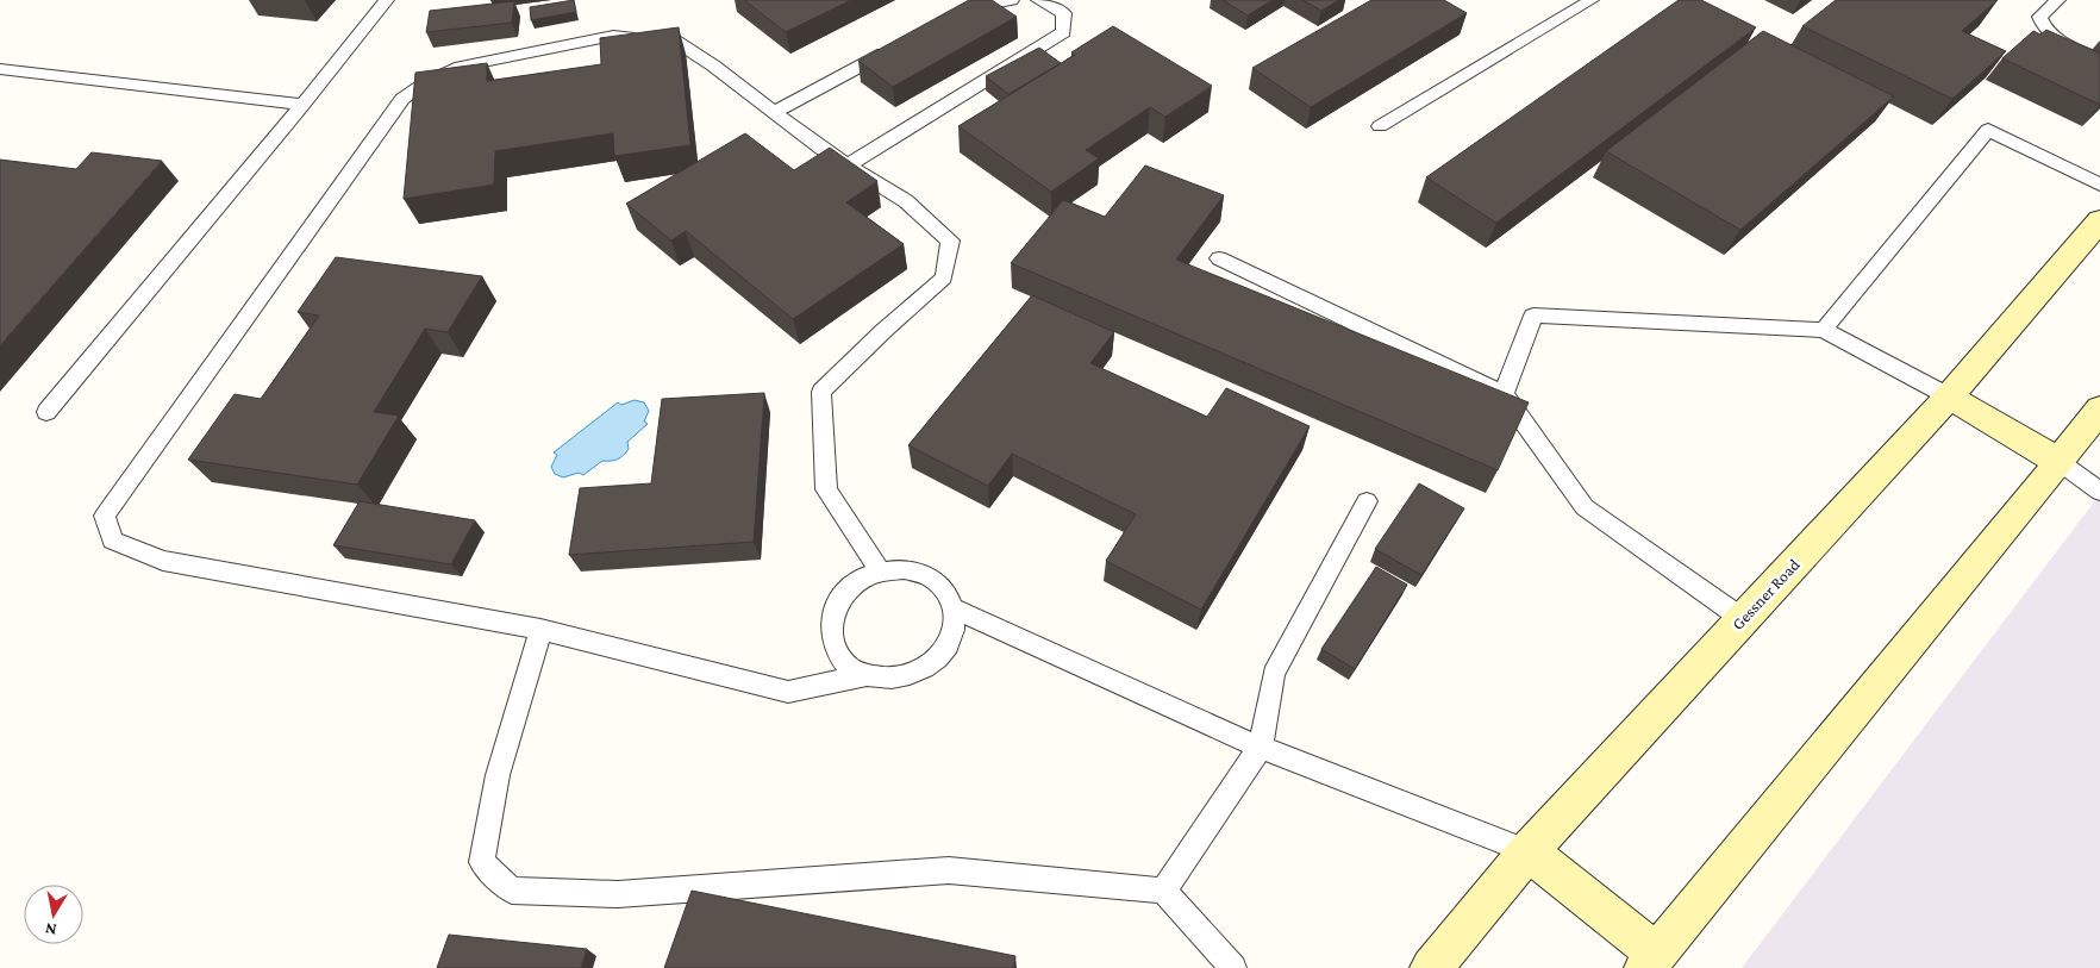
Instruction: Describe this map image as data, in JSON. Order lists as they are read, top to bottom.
{
  "streets": {
    "main road": ["Gessner Road"]
  },
  "north": "bottom"
}
